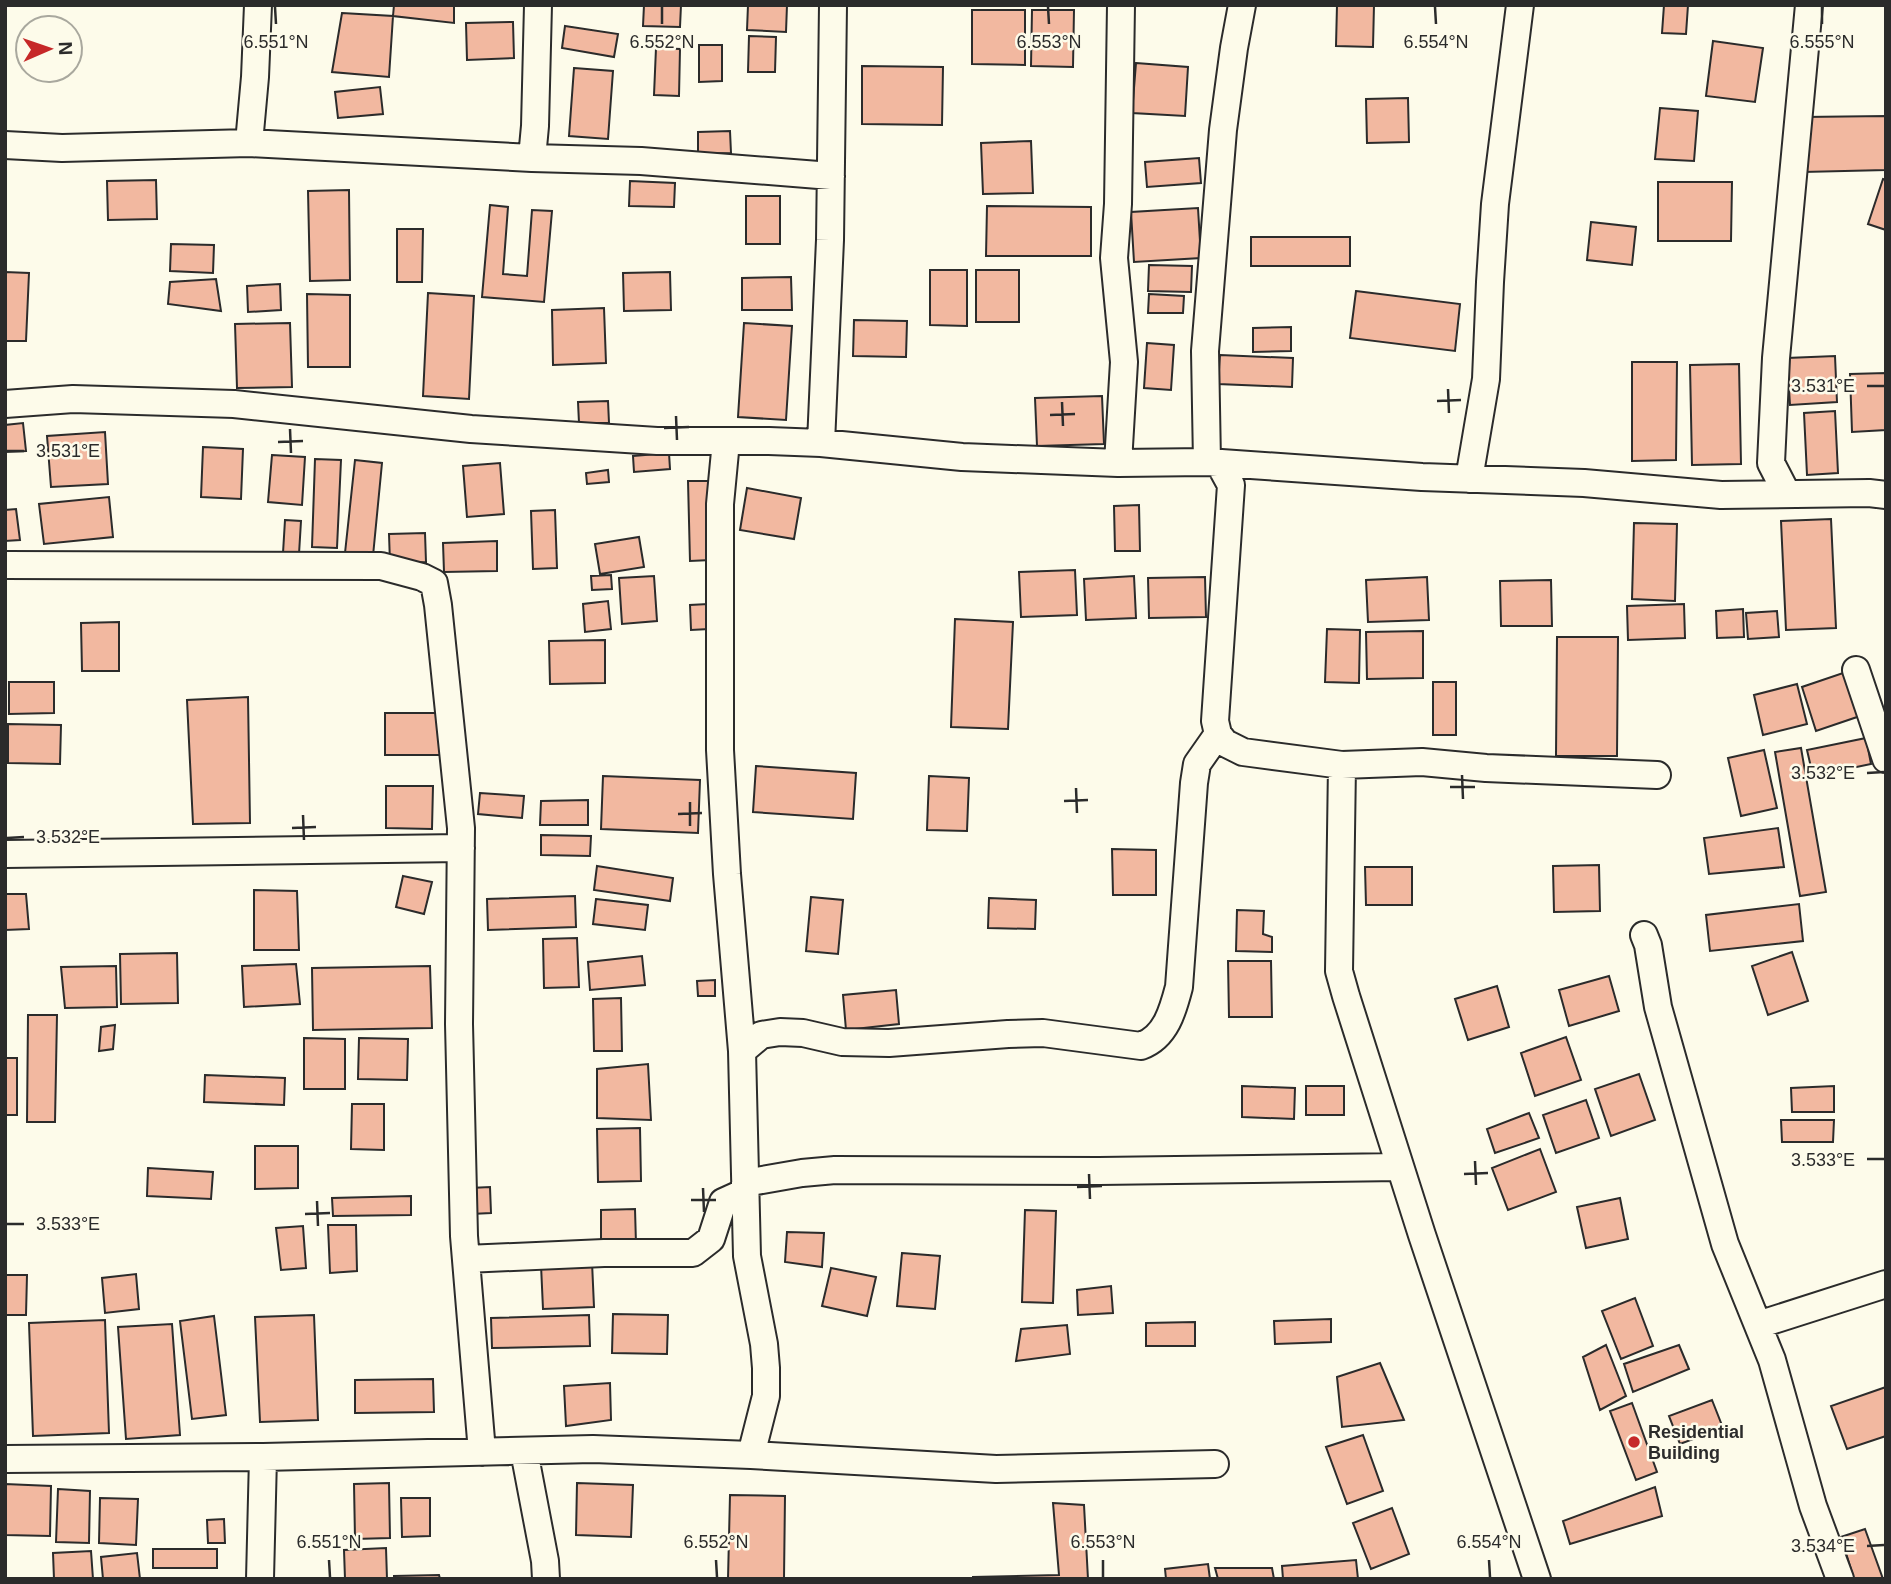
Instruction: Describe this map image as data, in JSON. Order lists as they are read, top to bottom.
{
  "places": ["Residential Building"],
  "north": "right",
  "coordinates": [
    "6.551°N",
    "6.552°N",
    "6.553°N",
    "6.554°N",
    "6.555°N",
    "3.531°E",
    "3.532°E",
    "3.533°E",
    "3.534°E"
  ]
}
